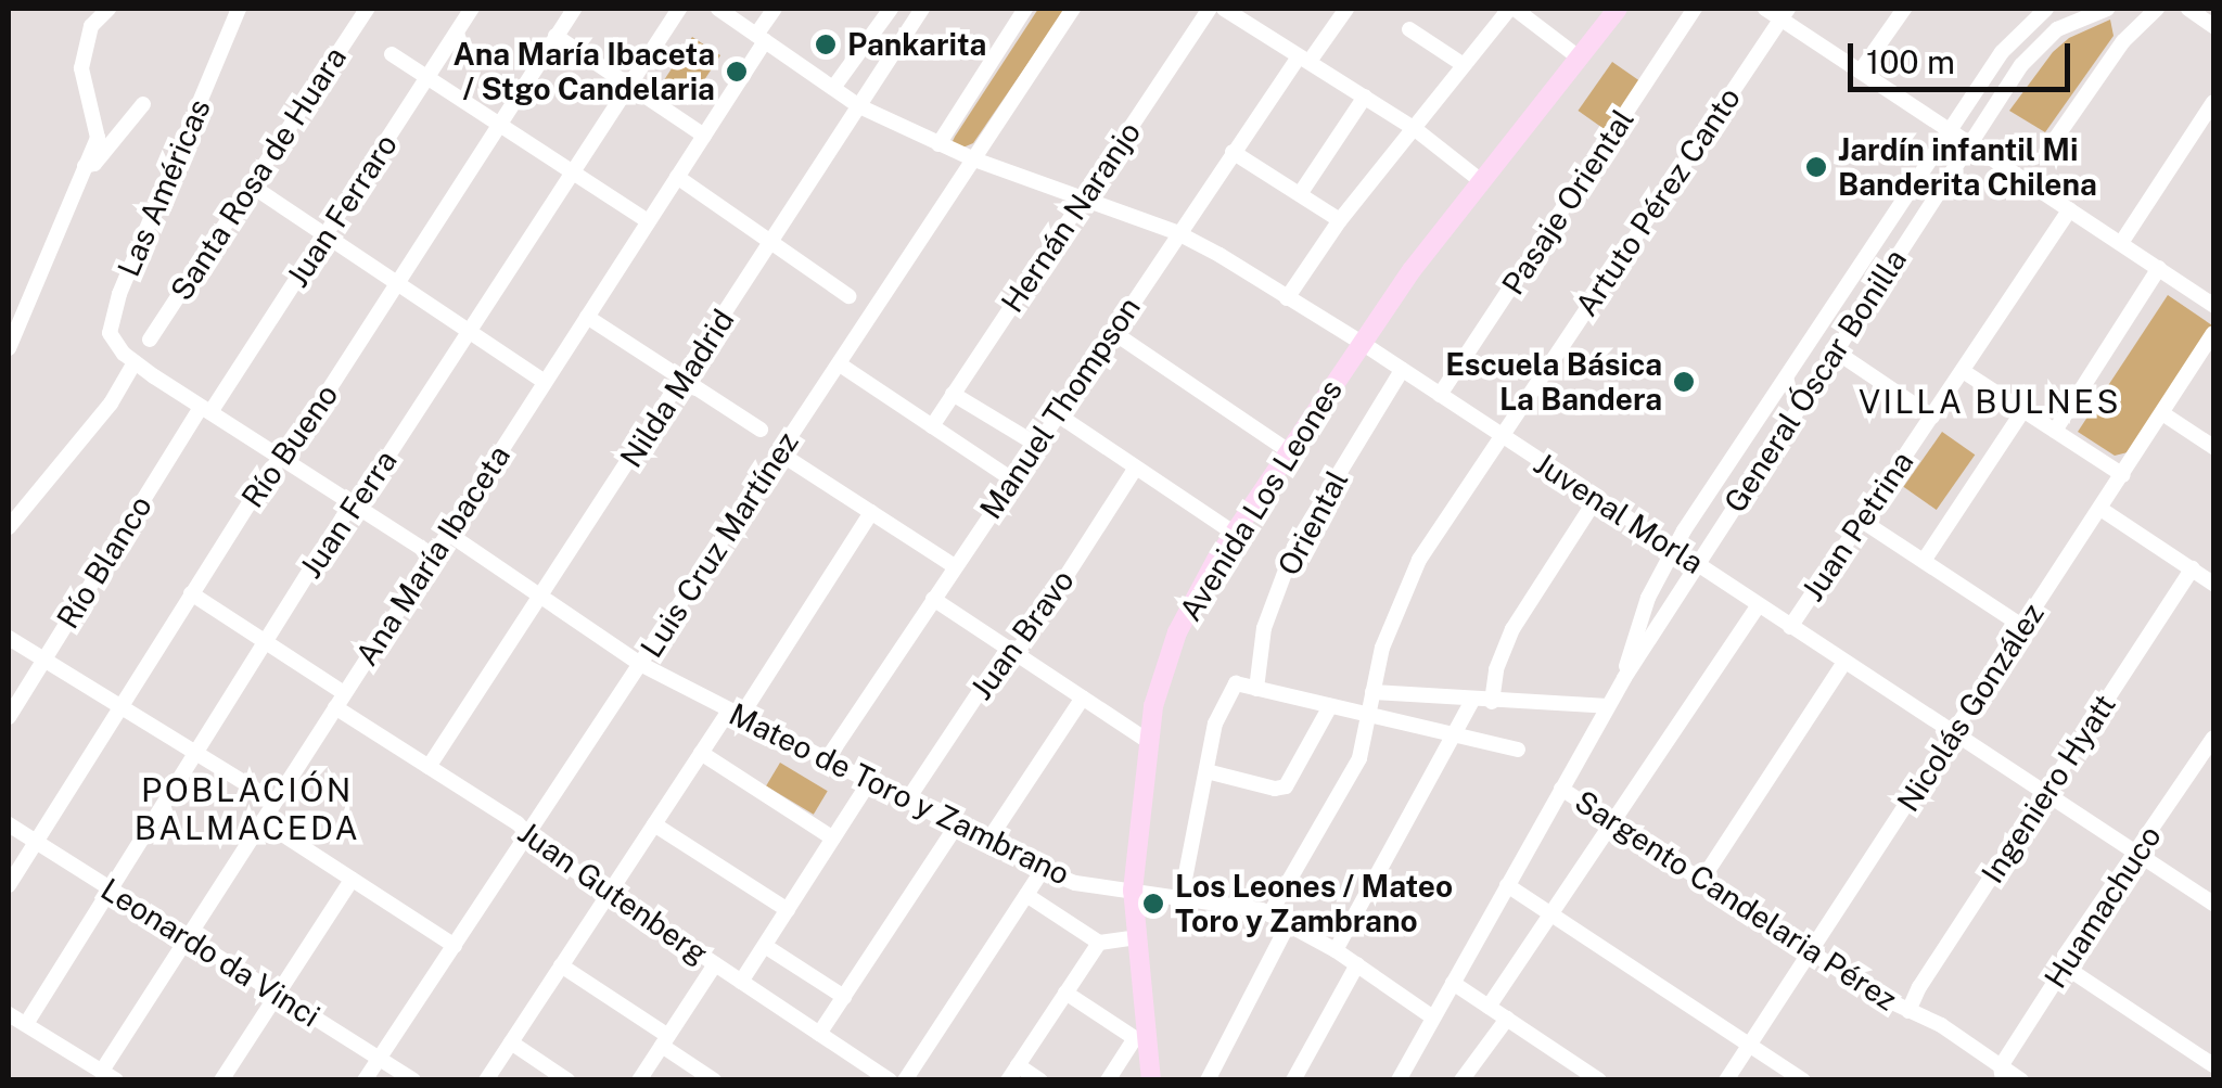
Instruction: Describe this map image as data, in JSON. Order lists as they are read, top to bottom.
{
  "streets": {
    "main road": ["Avenida Los Leones"],
    "street": [
      "Santa Rosa de Huara",
      "Las Américas",
      "Pasaje Oriental",
      "Artuto Pérez Canto",
      "Juan Ferraro",
      "Hernán Naranjo",
      "General Óscar Bonilla",
      "Nilda Madrid",
      "Manuel Thompson",
      "Río Bueno",
      "Juvenal Morla",
      "Juan Ferra",
      "Oriental",
      "Juan Petrina",
      "Luis Cruz Martínez",
      "Ana María Ibaceta",
      "Río Blanco",
      "Juan Bravo",
      "Nicolás González",
      "Ingeniero Hyatt",
      "Mateo de Toro y Zambrano",
      "Juan Gutenberg",
      "Sargento Candelaria Pérez",
      "Huamachuco",
      "Leonardo da Vinci"
    ]
  },
  "crossings": [
    ["Las Américas", "Juan Ferraro"],
    ["Las Américas", "Río Blanco"],
    ["Pasaje Oriental", "Juvenal Morla"],
    ["Artuto Pérez Canto", "Juvenal Morla"],
    ["Artuto Pérez Canto", "Mateo de Toro y Zambrano"],
    ["Juan Ferraro", "Río Blanco"],
    ["Hernán Naranjo", "Juvenal Morla"],
    ["General Óscar Bonilla", "Juvenal Morla"],
    ["General Óscar Bonilla", "Mateo de Toro y Zambrano"],
    ["General Óscar Bonilla", "Sargento Candelaria Pérez"],
    ["Nilda Madrid", "Juvenal Morla"],
    ["Nilda Madrid", "Mateo de Toro y Zambrano"],
    ["Nilda Madrid", "Juan Gutenberg"],
    ["Manuel Thompson", "Juvenal Morla"],
    ["Manuel Thompson", "Mateo de Toro y Zambrano"],
    ["Río Bueno", "Juan Gutenberg"],
    ["Río Bueno", "Leonardo da Vinci"],
    ["Avenida Los Leones", "Juvenal Morla"],
    ["Avenida Los Leones", "Mateo de Toro y Zambrano"],
    ["Juvenal Morla", "Oriental"],
    ["Juvenal Morla", "Juan Petrina"],
    ["Juvenal Morla", "Luis Cruz Martínez"],
    ["Juvenal Morla", "Ana María Ibaceta"],
    ["Juvenal Morla", "Nicolás González"],
    ["Juvenal Morla", "Ingeniero Hyatt"],
    ["Juvenal Morla", "Huamachuco"],
    ["Juan Ferra", "Juan Gutenberg"],
    ["Juan Ferra", "Leonardo da Vinci"],
    ["Luis Cruz Martínez", "Mateo de Toro y Zambrano"],
    ["Luis Cruz Martínez", "Juan Gutenberg"],
    ["Luis Cruz Martínez", "Leonardo da Vinci"],
    ["Ana María Ibaceta", "Mateo de Toro y Zambrano"],
    ["Ana María Ibaceta", "Juan Gutenberg"],
    ["Ana María Ibaceta", "Leonardo da Vinci"],
    ["Juan Bravo", "Mateo de Toro y Zambrano"],
    ["Nicolás González", "Sargento Candelaria Pérez"],
    ["Ingeniero Hyatt", "Sargento Candelaria Pérez"],
    ["Sargento Candelaria Pérez", "Huamachuco"]
  ],
  "districts": ["VILLA BULNES", "POBLACIÓN BALMACEDA"],
  "places": [
    "Pankarita",
    "Ana María Ibaceta / Stgo Candelaria",
    "Jardín infantil Mi Banderita Chilena",
    "Escuela Básica La Bandera",
    "Los Leones / Mateo Toro y Zambrano"
  ],
  "scale_bar": "100 m"
}
